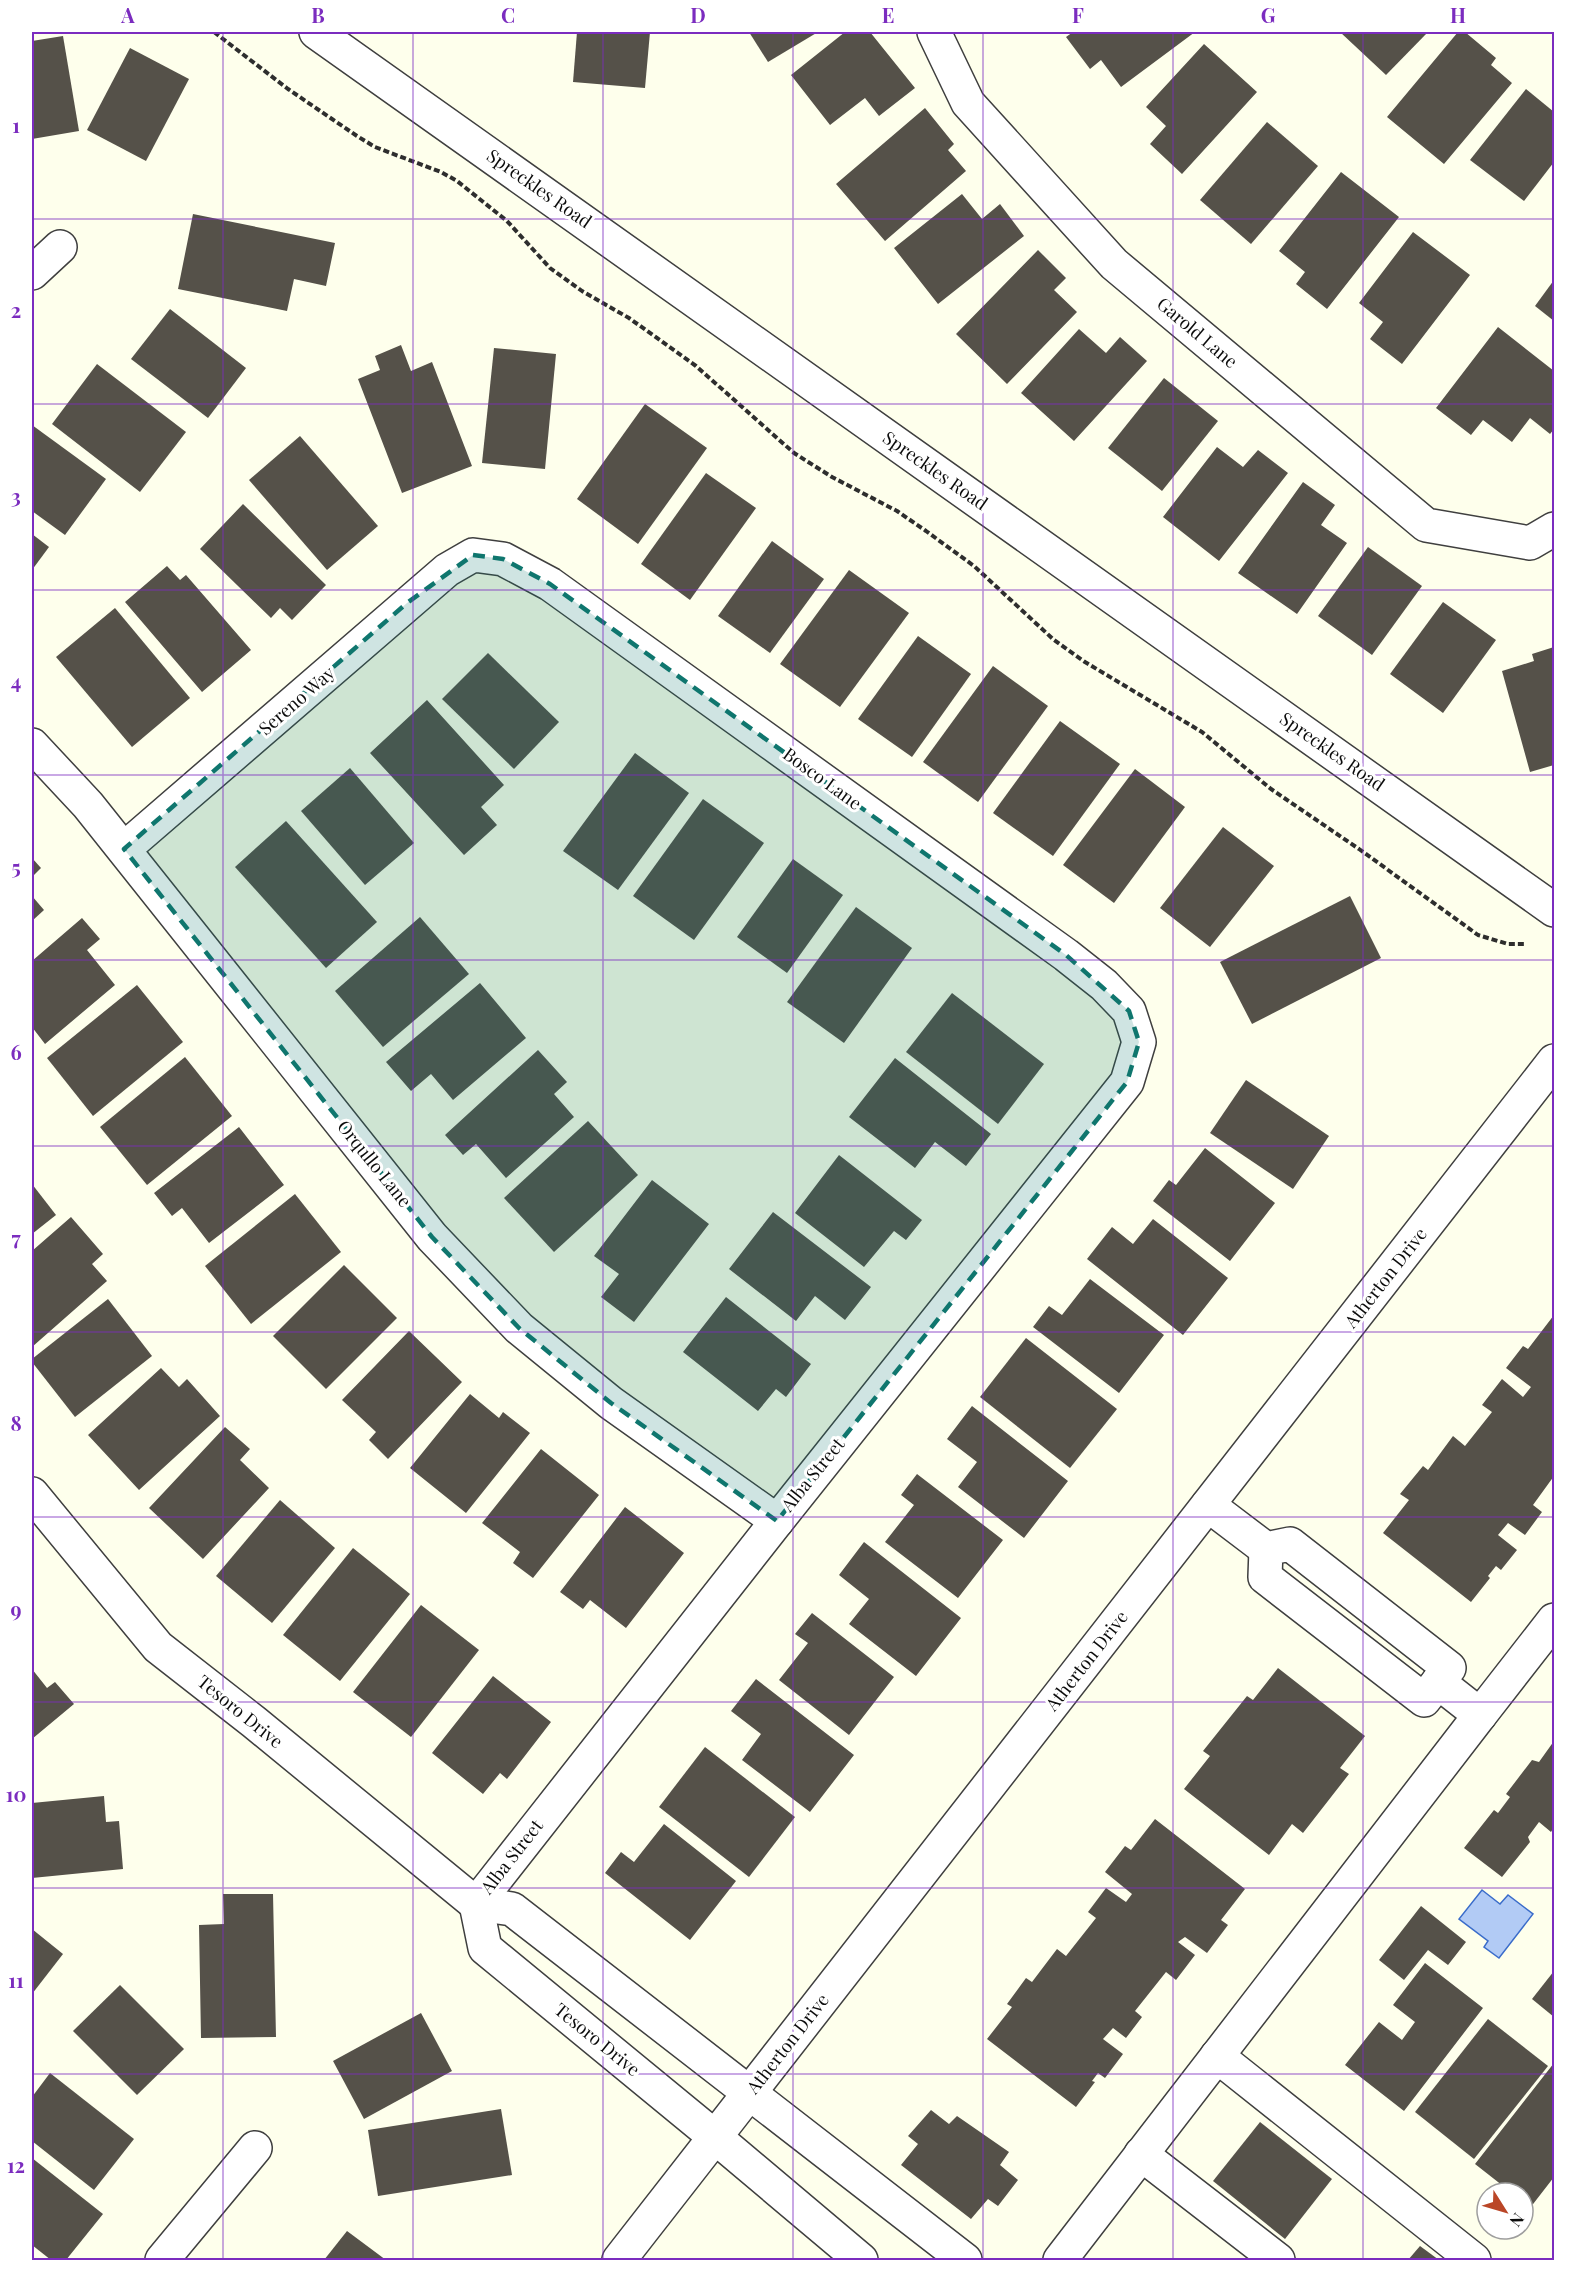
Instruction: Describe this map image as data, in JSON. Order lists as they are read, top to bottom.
{
  "streets": {
    "street": [
      "Spreckles Road",
      "Garold Lane",
      "Sereno Way",
      "Bosco Lane",
      "Orqullo Lane",
      "Atherton Drive",
      "Alba Street",
      "Tesoro Drive"
    ]
  },
  "crossings": [
    ["Sereno Way", "Bosco Lane"],
    ["Sereno Way", "Orqullo Lane"],
    ["Bosco Lane", "Alba Street"],
    ["Orqullo Lane", "Alba Street"],
    ["Atherton Drive", "Tesoro Drive"],
    ["Alba Street", "Tesoro Drive"]
  ],
  "north": "bottom right",
  "grid": {
    "columns": [
      "A",
      "B",
      "C",
      "D",
      "E",
      "F",
      "G",
      "H"
    ],
    "rows": [
      "1",
      "2",
      "3",
      "4",
      "5",
      "6",
      "7",
      "8",
      "9",
      "10",
      "11",
      "12"
    ]
  }
}
